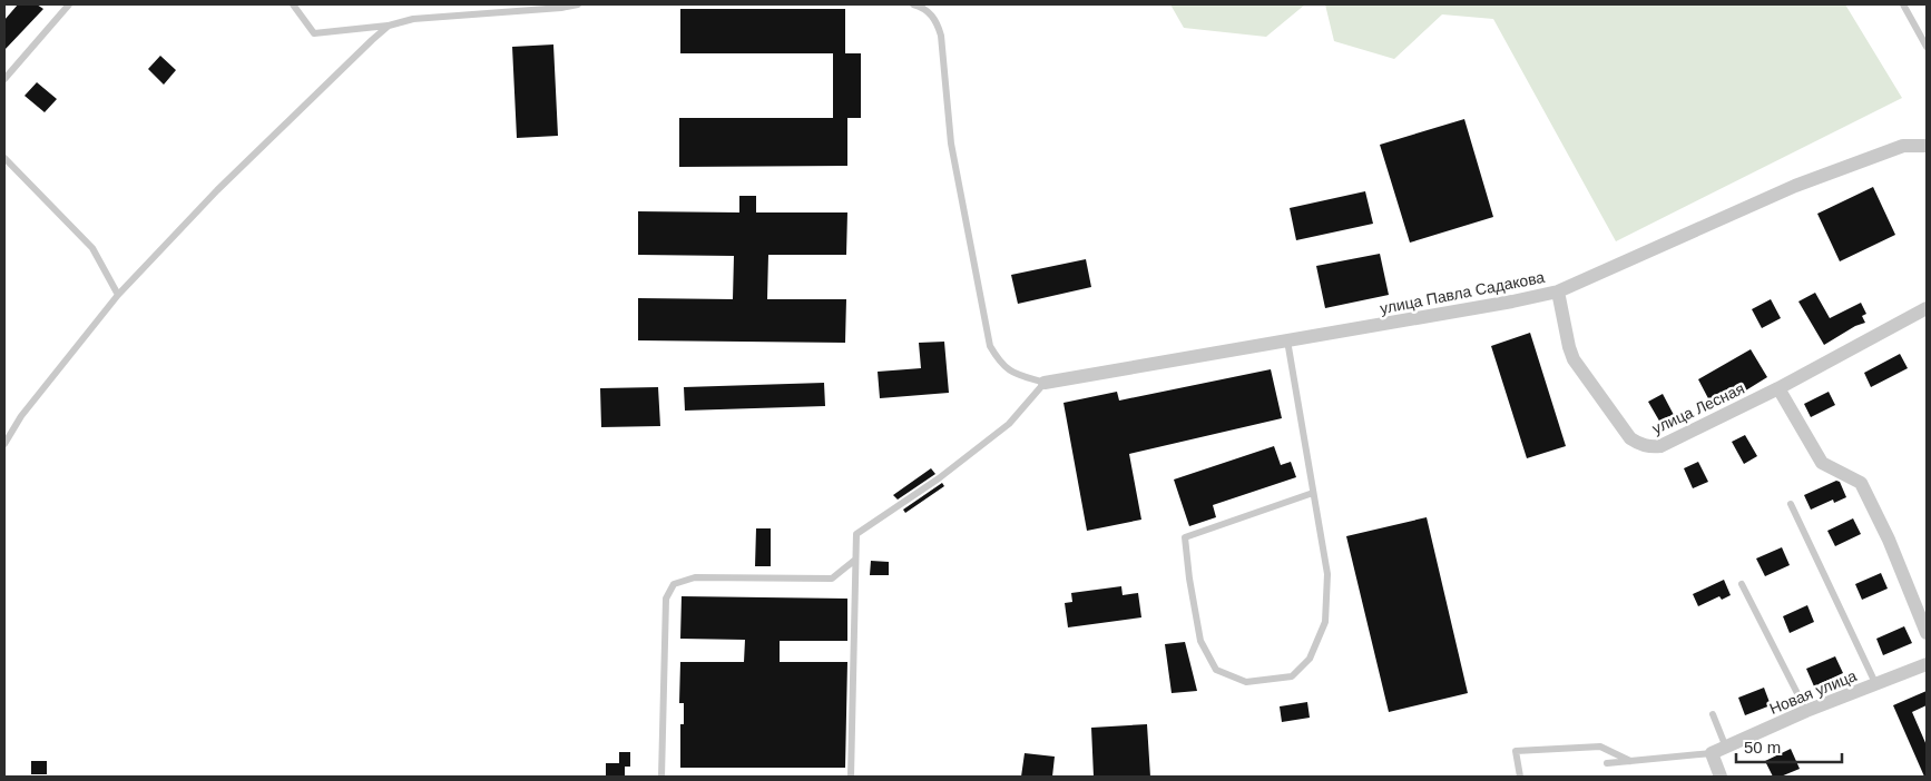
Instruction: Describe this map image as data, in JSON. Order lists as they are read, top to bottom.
{
  "streets": {
    "street": ["улица Павла Садакова", "улица Лесная", "Новая улица"]
  },
  "crossings": [
    ["улица Павла Садакова", "улица Лесная"]
  ],
  "scale_bar": "50 m"
}
